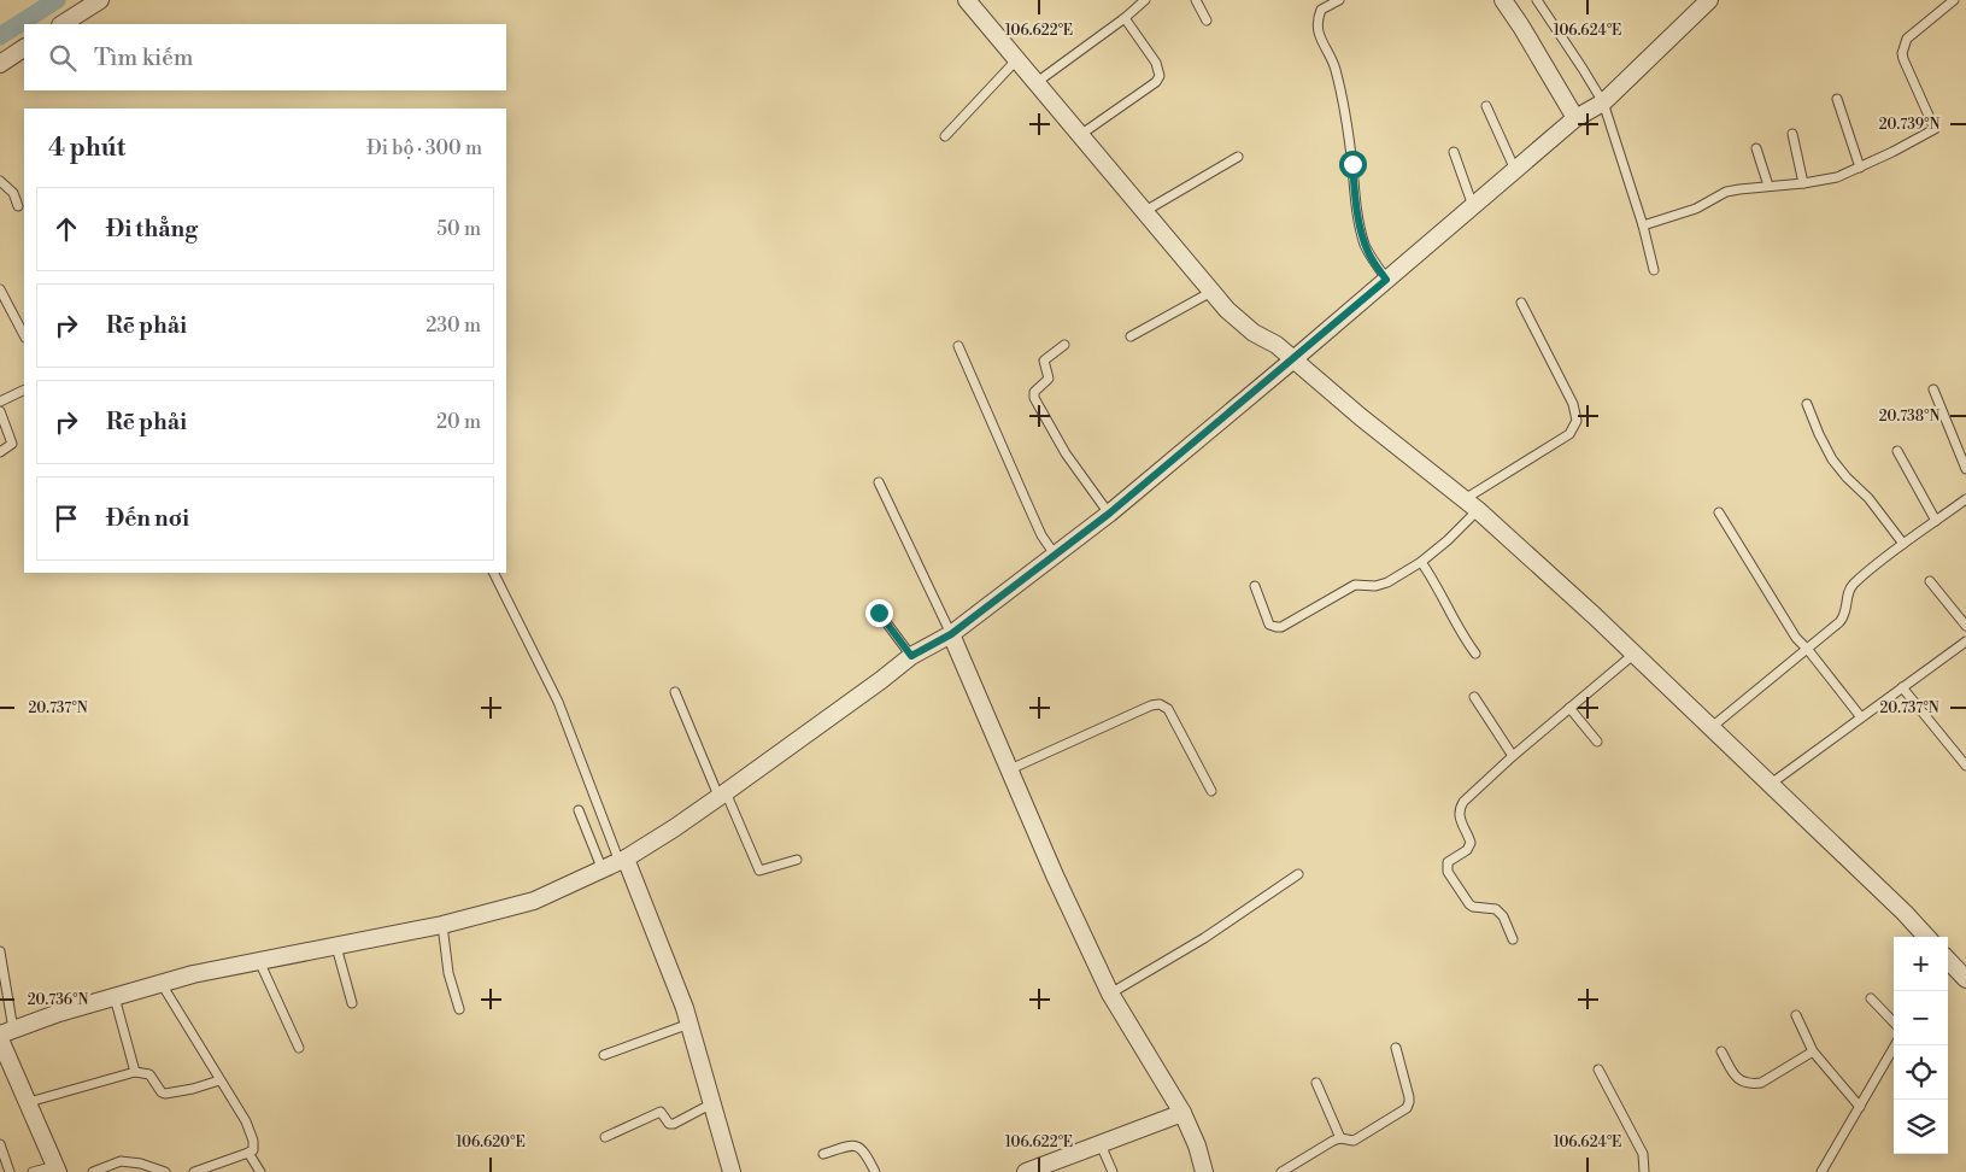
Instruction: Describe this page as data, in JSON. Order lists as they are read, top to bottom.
{
  "page": {
    "search": "Tìm kiếm",
    "heading": ["4 phút", "Đi bộ · 300 m"],
    "list": [
      ["Đi thẳng", "50 m"],
      ["Rẽ phải", "230 m"],
      ["Rẽ phải", "20 m"],
      "Đến nơi"
    ],
    "map_buttons": ["+", "−"]
  },
  "coordinates": [
    "106.622°E",
    "106.624°E",
    "20.739°N",
    "20.738°N",
    "20.737°N",
    "20.736°N",
    "106.620°E"
  ]
}
